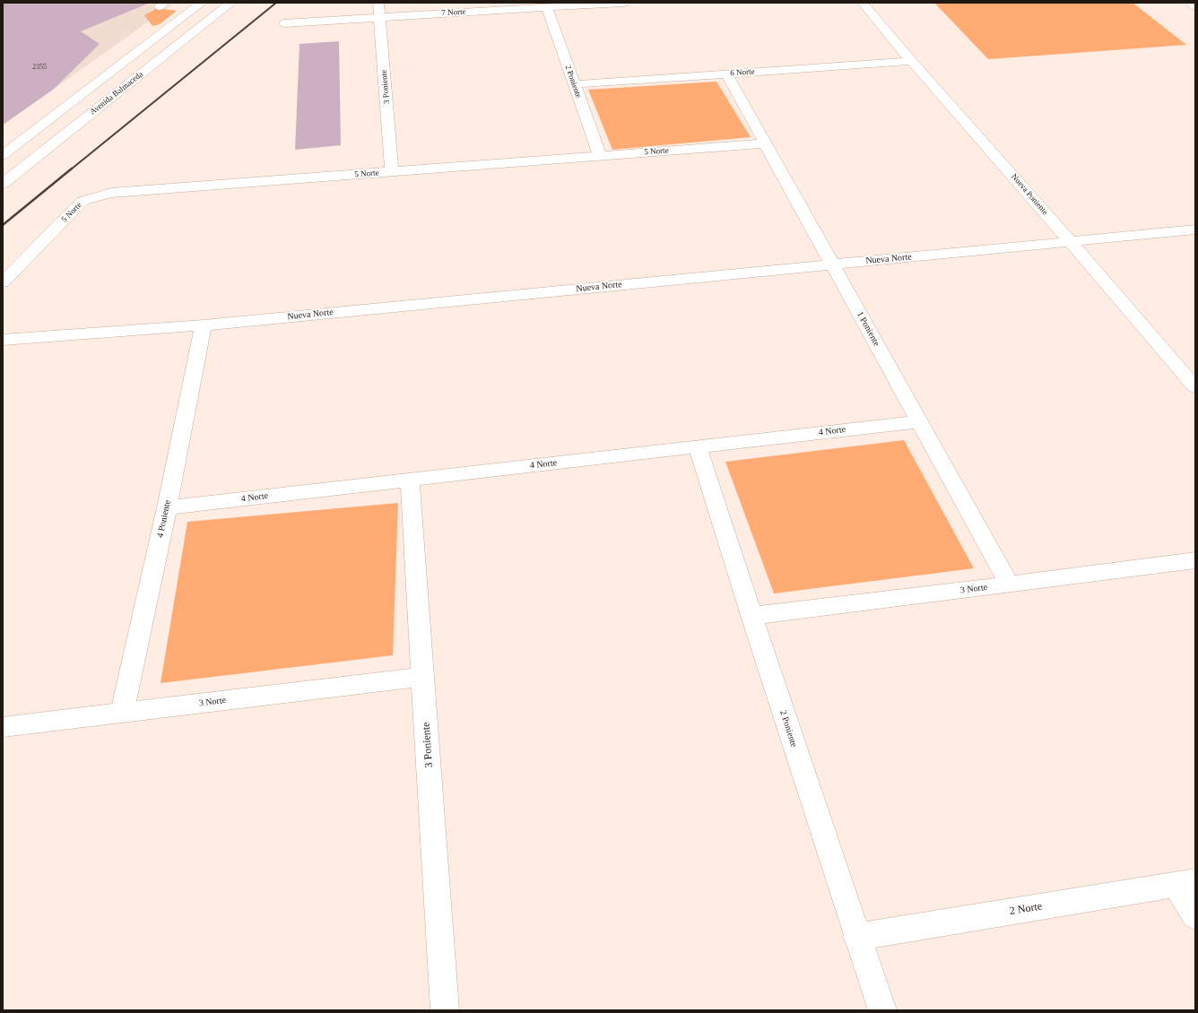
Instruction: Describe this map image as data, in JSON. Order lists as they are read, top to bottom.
{
  "streets": {
    "street": [
      "7 Norte",
      "6 Norte",
      "2 Poniente",
      "3 Poniente",
      "Avenida Balmaceda",
      "5 Norte",
      "Nueva Poniente",
      "Nueva Norte",
      "1 Poniente",
      "4 Norte",
      "4 Poniente",
      "3 Norte",
      "2 Norte"
    ]
  },
  "crossings": [
    ["7 Norte", "2 Poniente"],
    ["7 Norte", "3 Poniente"],
    ["6 Norte", "2 Poniente"],
    ["6 Norte", "Nueva Poniente"],
    ["6 Norte", "1 Poniente"],
    ["2 Poniente", "5 Norte"],
    ["2 Poniente", "4 Norte"],
    ["2 Poniente", "3 Norte"],
    ["2 Poniente", "2 Norte"],
    ["3 Poniente", "5 Norte"],
    ["3 Poniente", "4 Norte"],
    ["3 Poniente", "3 Norte"],
    ["5 Norte", "1 Poniente"],
    ["Nueva Poniente", "Nueva Norte"],
    ["Nueva Norte", "1 Poniente"],
    ["Nueva Norte", "4 Poniente"],
    ["1 Poniente", "4 Norte"],
    ["1 Poniente", "3 Norte"],
    ["4 Norte", "4 Poniente"],
    ["4 Poniente", "3 Norte"]
  ],
  "house_numbers": ["2355"]
}
